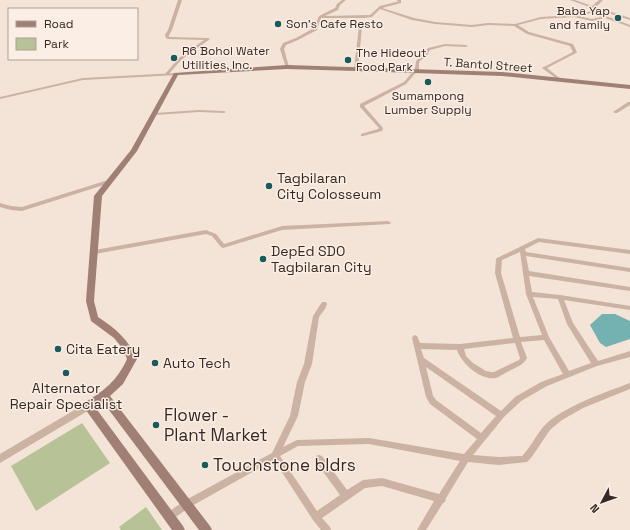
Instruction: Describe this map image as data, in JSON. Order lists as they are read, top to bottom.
{
  "streets": {
    "main road": ["T. Bantol Street"]
  },
  "places": [
    "Baba Yap and family",
    "Son's Cafe Resto",
    "R6 Bohol Water Utilities, Inc.",
    "The Hideout Food Park",
    "Sumampong Lumber Supply",
    "Tagbilaran City Colosseum",
    "DepEd SDO Tagbilaran City",
    "Cita Eatery",
    "Auto Tech",
    "Alternator Repair Specialist",
    "Flower - Plant Market",
    "Touchstone bldrs"
  ],
  "legend": ["Road", "Park"],
  "north": "bottom left"
}
